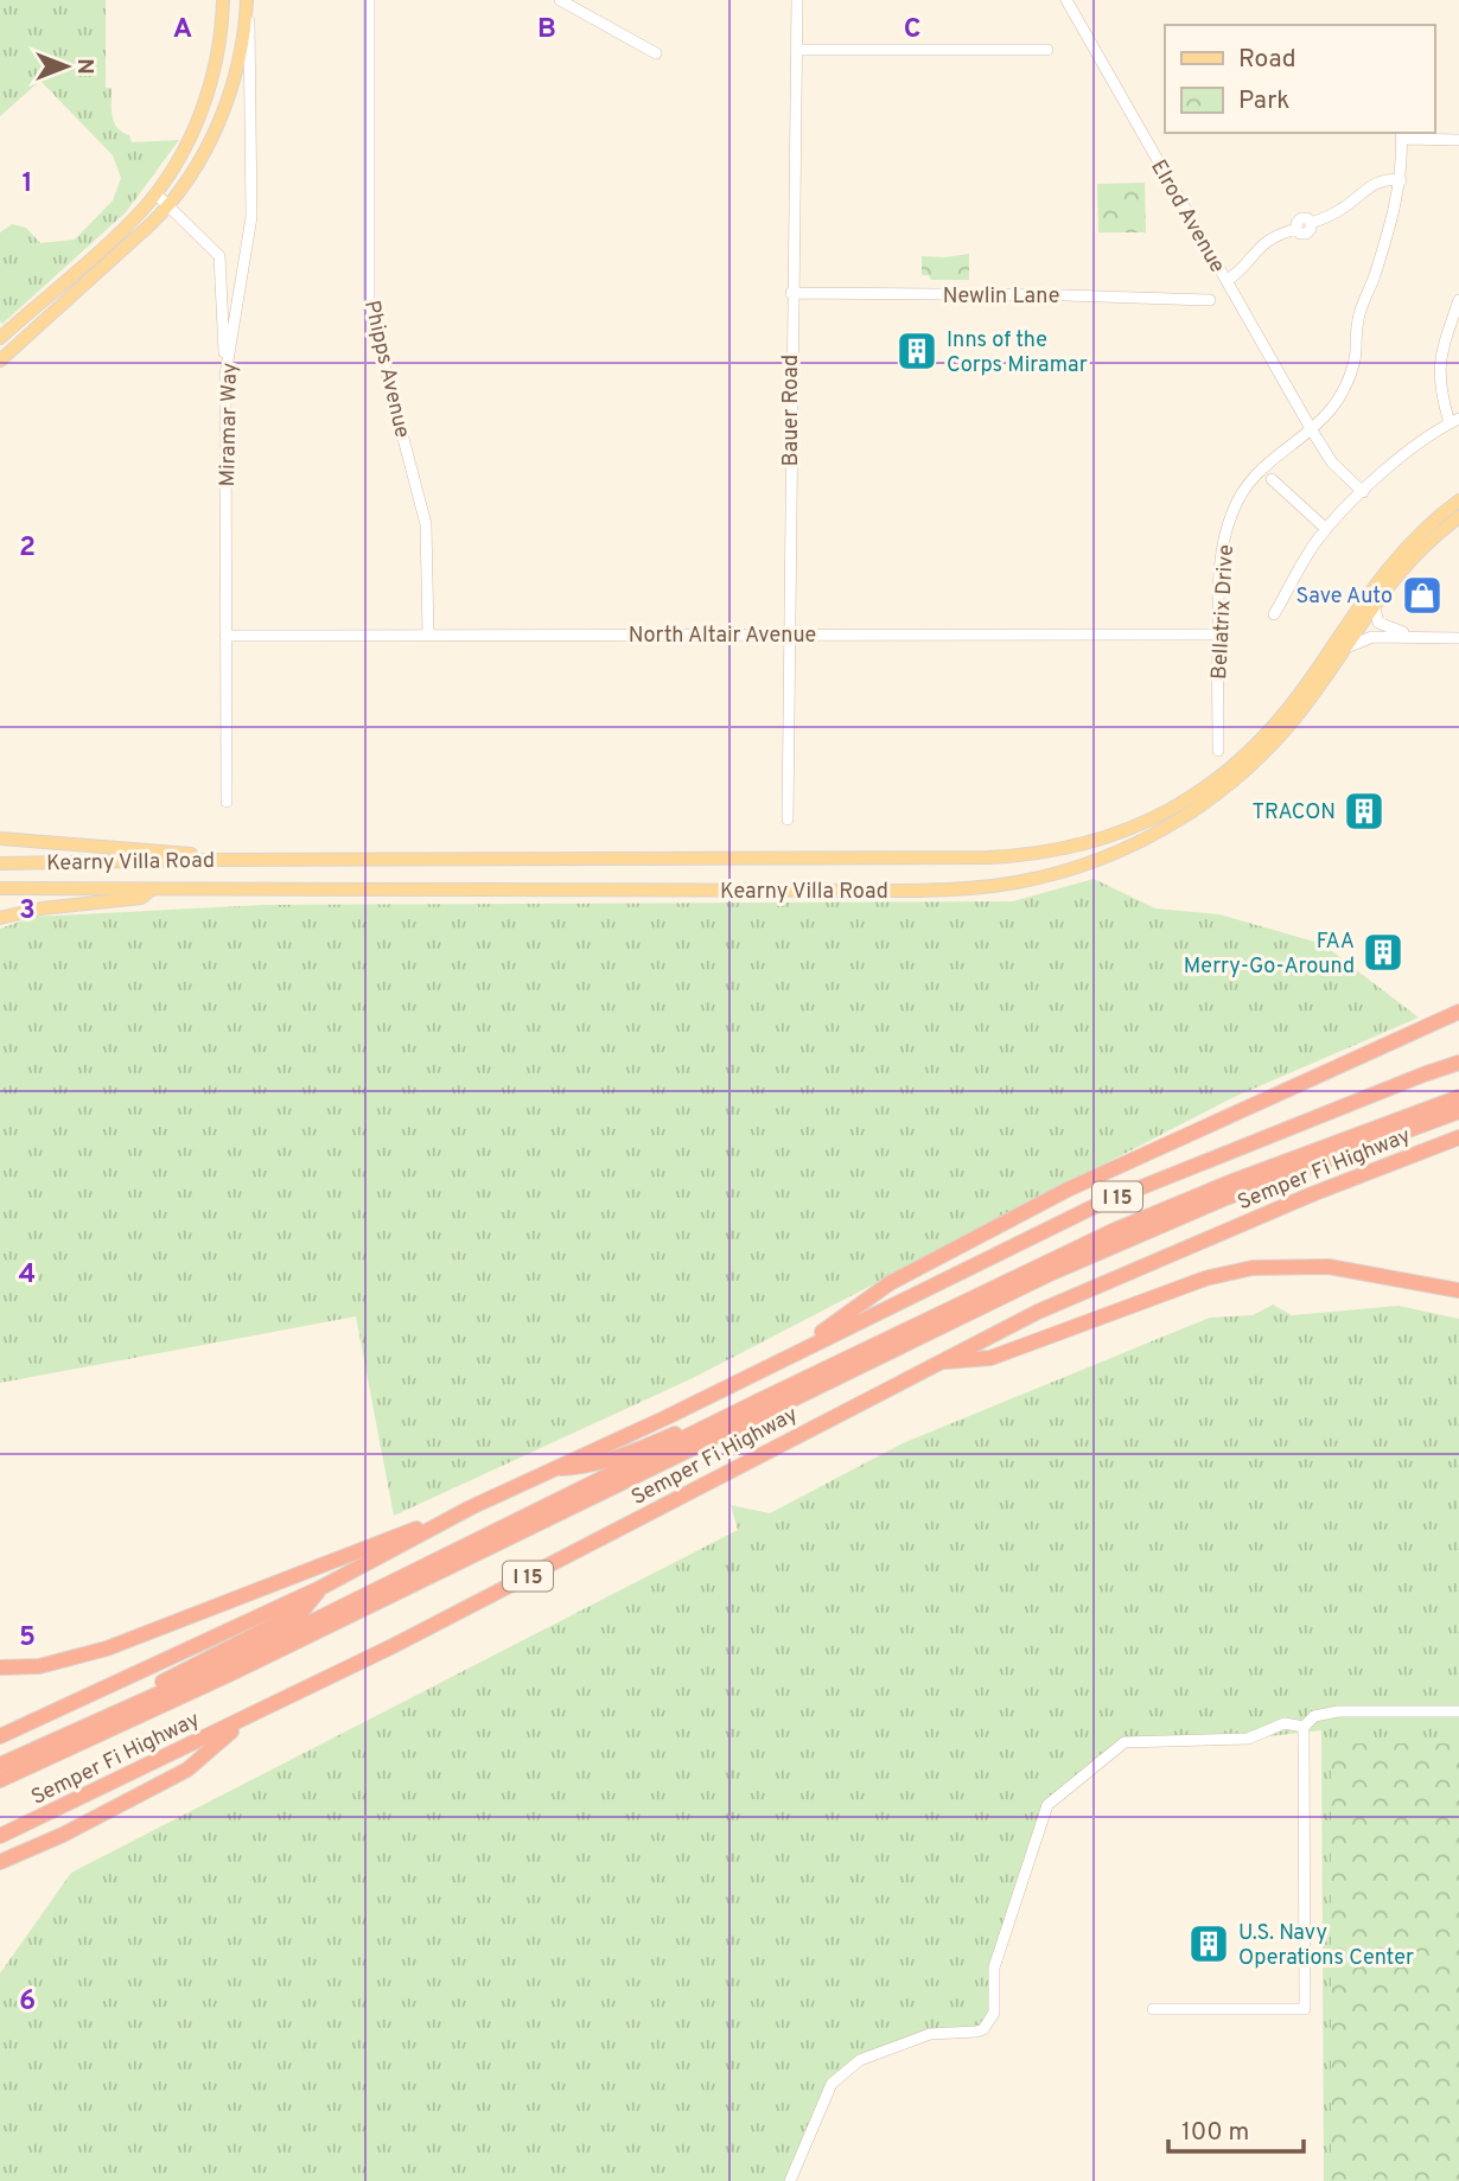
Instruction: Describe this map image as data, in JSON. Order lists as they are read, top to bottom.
{
  "streets": {
    "highway": ["Semper Fi Highway", "I 15"],
    "main road": ["Miramar Way", "Kearny Villa Road"],
    "street": [
      "Elrod Avenue",
      "Newlin Lane",
      "Phipps Avenue",
      "Bauer Road",
      "Bellatrix Drive",
      "North Altair Avenue"
    ]
  },
  "crossings": [
    ["Elrod Avenue", "Bellatrix Drive"],
    ["Newlin Lane", "Bauer Road"],
    ["Phipps Avenue", "North Altair Avenue"],
    ["Bauer Road", "North Altair Avenue"],
    ["Miramar Way", "North Altair Avenue"],
    ["Bellatrix Drive", "North Altair Avenue"]
  ],
  "places": {
    "building": [
      "Inns of the Corps Miramar",
      "TRACON",
      "FAA Merry-Go-Around",
      "U.S. Navy Operations Center"
    ],
    "shop": ["Save Auto"]
  },
  "legend": ["Road", "Park"],
  "scale_bar": "100 m",
  "north": "right",
  "grid": {
    "columns": ["A", "B", "C"],
    "rows": [
      "1",
      "2",
      "3",
      "4",
      "5",
      "6"
    ]
  }
}
